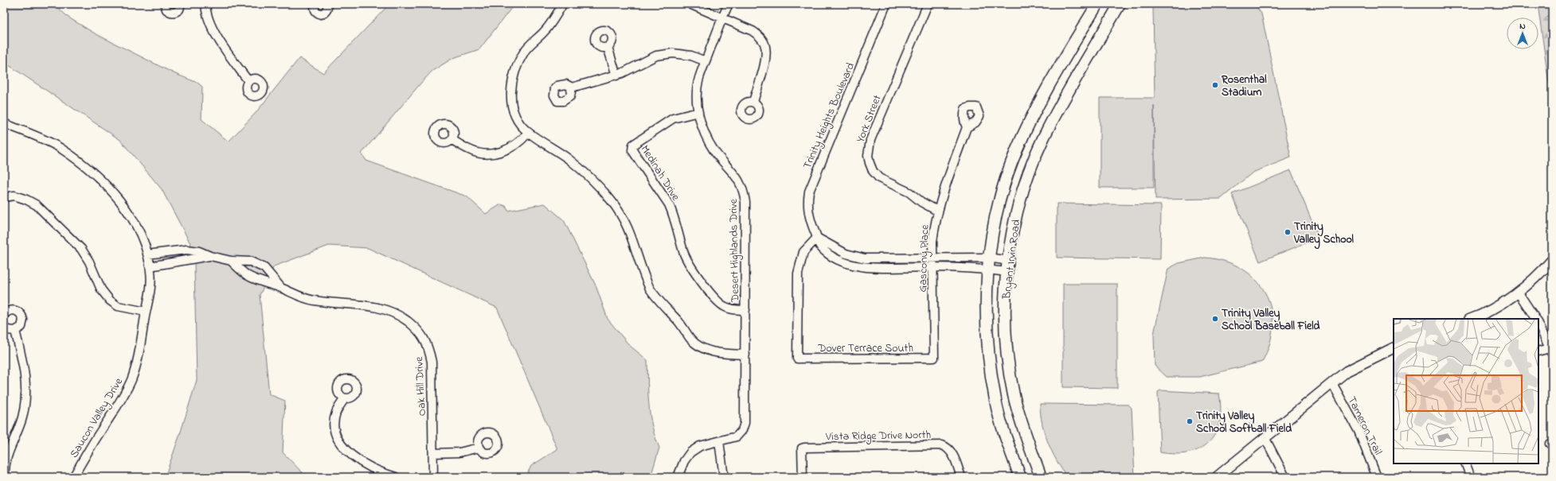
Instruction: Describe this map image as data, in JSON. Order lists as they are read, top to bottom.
{
  "streets": {
    "main road": ["Bryant Irvin Road"],
    "street": [
      "Trinity Heights Boulevard",
      "York Street",
      "Medinah Drive",
      "Desert Highlands Drive",
      "Gascony Place",
      "Dover Terrace South",
      "Oak Hill Drive",
      "Saucon Valley Drive",
      "Tameron Trail",
      "Vista Ridge Drive North"
    ]
  },
  "crossings": [
    ["Trinity Heights Boulevard", "Gascony Place"],
    ["Trinity Heights Boulevard", "Bryant Irvin Road"],
    ["Trinity Heights Boulevard", "Dover Terrace South"],
    ["York Street", "Gascony Place"],
    ["Medinah Drive", "Desert Highlands Drive"],
    ["Gascony Place", "Dover Terrace South"],
    ["Oak Hill Drive", "Saucon Valley Drive"]
  ],
  "places": [
    "Rosenthal Stadium",
    "Trinity Valley School",
    "Trinity Valley School Baseball Field",
    "Trinity Valley School Softball Field"
  ],
  "north": "top"
}
